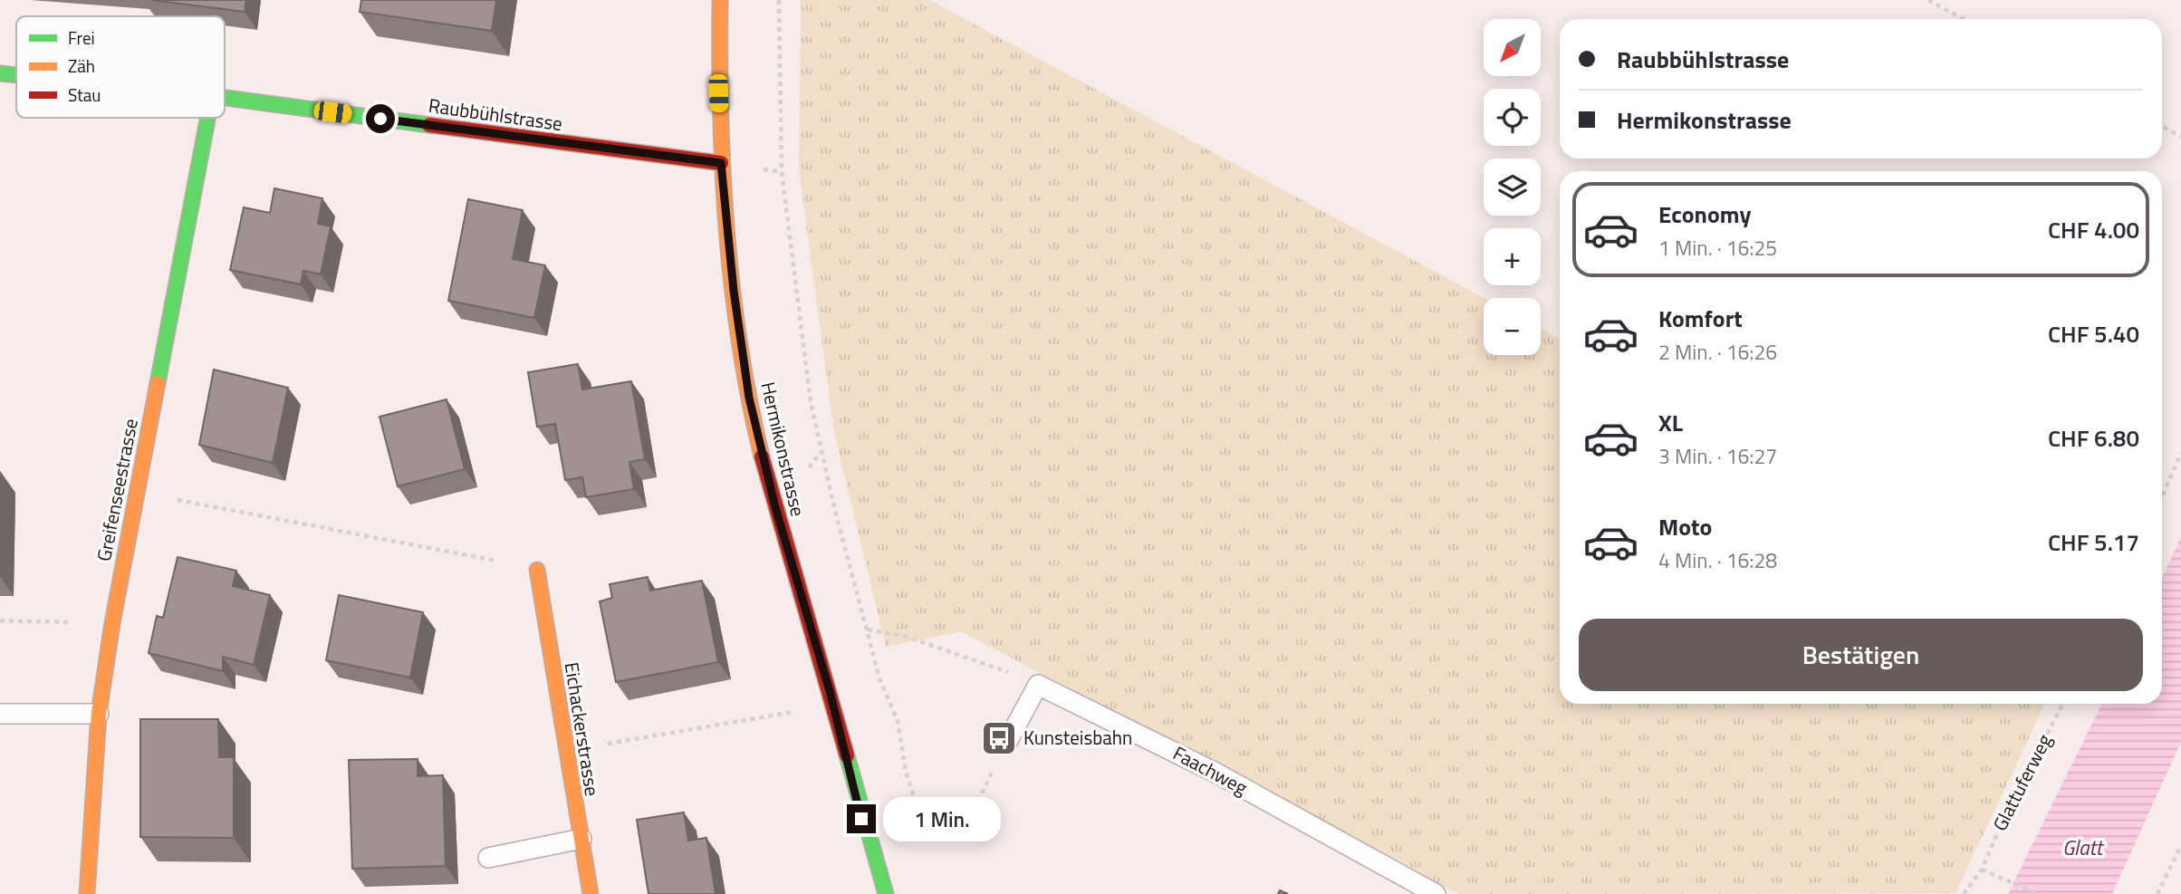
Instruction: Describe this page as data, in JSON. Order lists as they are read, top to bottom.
{
  "streets": {
    "street": [
      "Raubbühlstrasse",
      "Hermikonstrasse",
      "Greifenseestrasse",
      "Eichackerstrasse"
    ],
    "lane": ["Faachweg"],
    "path": ["Glattuferweg"]
  },
  "crossings": [
    ["Raubbühlstrasse", "Hermikonstrasse"]
  ],
  "water": ["Glatt"],
  "places": {
    "bus stop": ["Kunsteisbahn"]
  },
  "legend": ["Frei", "Zäh", "Stau"],
  "north": "bottom left",
  "page": {
    "map_buttons": ["+", "−"],
    "banner": ["Raubbühlstrasse", "Hermikonstrasse"],
    "list": [
      {
        "name": "Economy",
        "note": "1 Min. · 16:25",
        "value": "CHF 4.00"
      },
      {
        "name": "Komfort",
        "note": "2 Min. · 16:26",
        "value": "CHF 5.40"
      },
      {
        "name": "XL",
        "note": "3 Min. · 16:27",
        "value": "CHF 6.80"
      },
      {
        "name": "Moto",
        "note": "4 Min. · 16:28",
        "value": "CHF 5.17"
      }
    ],
    "buttons": "Bestätigen",
    "bubble": "1 Min."
  }
}
